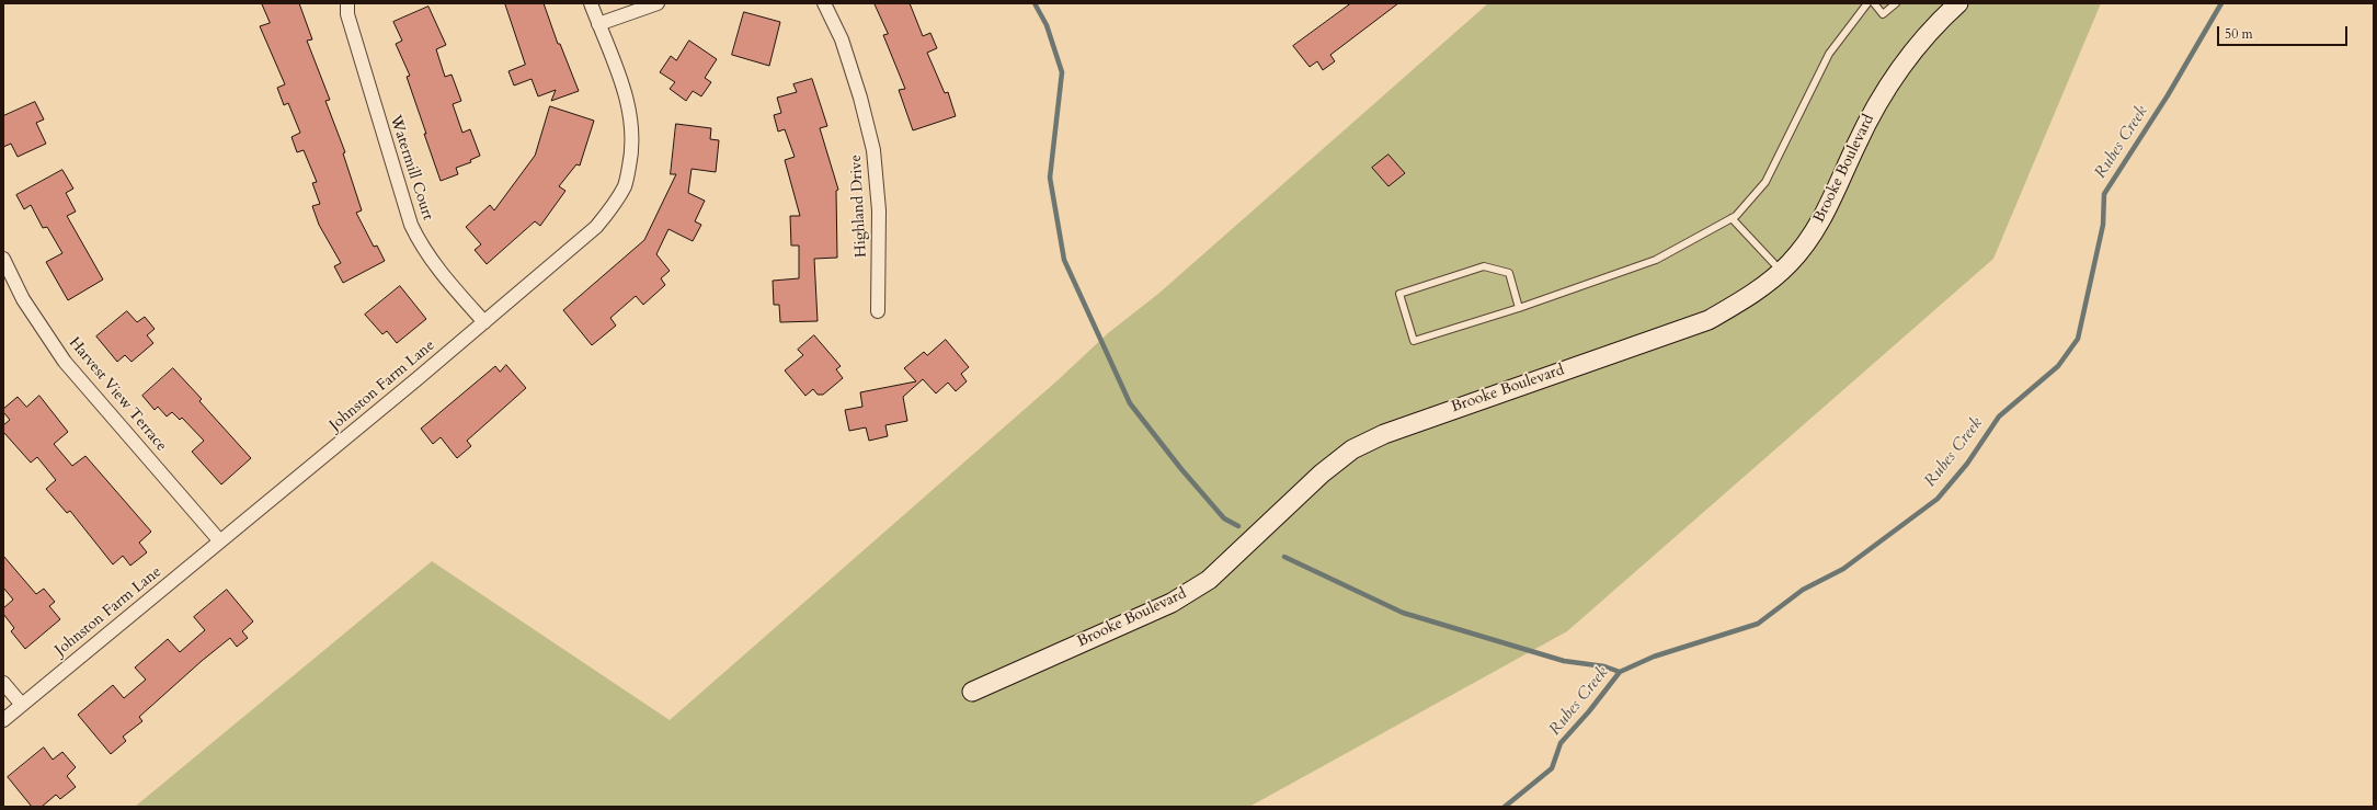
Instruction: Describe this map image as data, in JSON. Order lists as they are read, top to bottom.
{
  "streets": {
    "street": [
      "Watermill Court",
      "Brooke Boulevard",
      "Highland Drive",
      "Johnston Farm Lane",
      "Harvest View Terrace"
    ]
  },
  "crossings": [
    ["Watermill Court", "Johnston Farm Lane"],
    ["Johnston Farm Lane", "Harvest View Terrace"]
  ],
  "water": ["Rubes Creek"],
  "scale_bar": "50 m"
}
